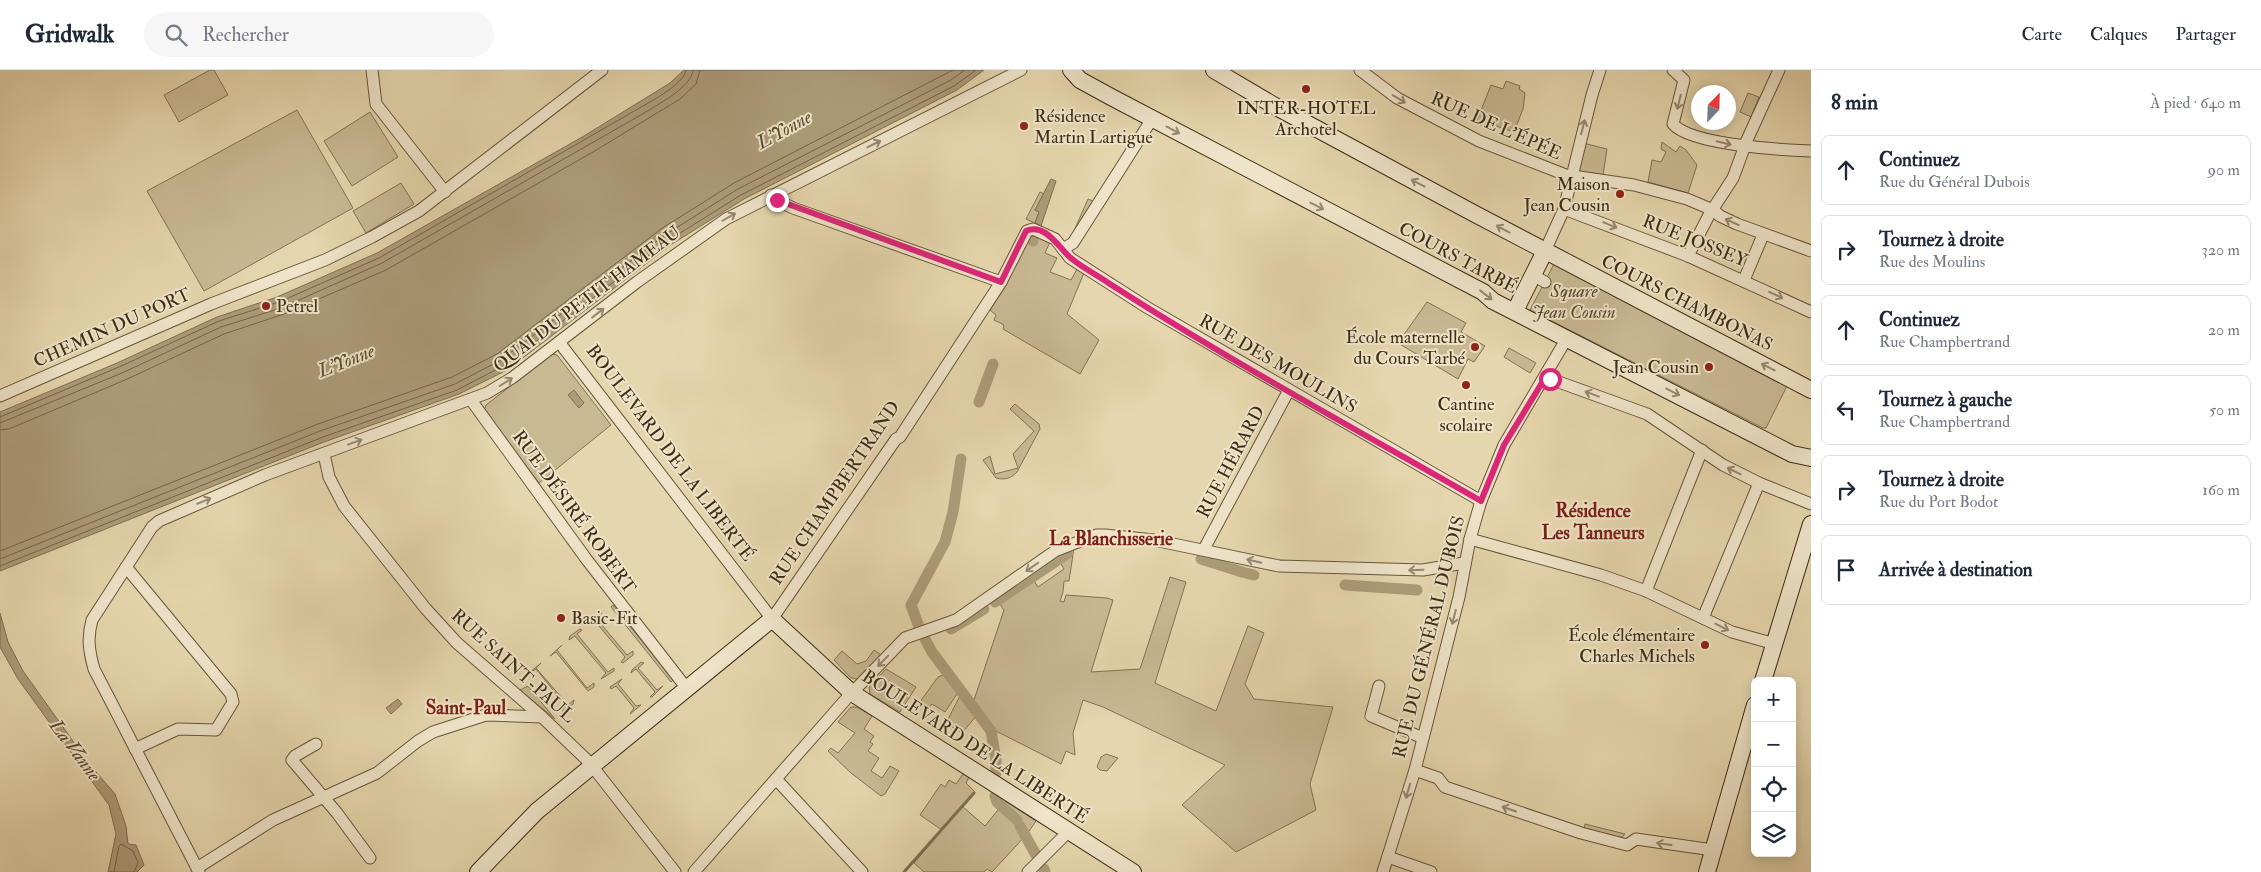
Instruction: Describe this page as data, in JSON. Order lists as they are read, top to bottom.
{
  "streets": {
    "main road": [
      "COURS TARBÉ",
      "COURS CHAMBONAS",
      "BOULEVARD DE LA LIBERTÉ",
      "RUE CHAMPBERTRAND"
    ],
    "street": [
      "RUE DE L'ÉPÉE",
      "RUE JOSSEY",
      "QUAI DU PETIT HAMEAU",
      "CHEMIN DU PORT",
      "RUE DES MOULINS",
      "RUE HÉRARD",
      "RUE DÉSIRÉ ROBERT",
      "RUE DU GÉNÉRAL DUBOIS",
      "RUE SAINT-PAUL"
    ]
  },
  "crossings": [
    ["COURS TARBÉ", "COURS CHAMBONAS"],
    ["QUAI DU PETIT HAMEAU", "BOULEVARD DE LA LIBERTÉ"],
    ["QUAI DU PETIT HAMEAU", "RUE DÉSIRÉ ROBERT"],
    ["QUAI DU PETIT HAMEAU", "RUE SAINT-PAUL"],
    ["RUE DES MOULINS", "RUE HÉRARD"],
    ["RUE DES MOULINS", "RUE CHAMPBERTRAND"],
    ["RUE DES MOULINS", "RUE DU GÉNÉRAL DUBOIS"],
    ["BOULEVARD DE LA LIBERTÉ", "RUE CHAMPBERTRAND"],
    ["RUE CHAMPBERTRAND", "RUE DÉSIRÉ ROBERT"],
    ["RUE CHAMPBERTRAND", "RUE SAINT-PAUL"]
  ],
  "one_way": ["RUE JOSSEY", "QUAI DU PETIT HAMEAU", "RUE DU GÉNÉRAL DUBOIS"],
  "districts": ["Résidence Les Tanneurs", "La Blanchisserie", "Saint-Paul"],
  "water": ["L'Yonne", "La Vanne"],
  "parks": ["Square Jean Cousin"],
  "places": [
    "INTER-HOTEL Archotel",
    "Résidence Martin Lartigue",
    "Maison Jean Cousin",
    "Petrel",
    "École maternelle du Cours Tarbé",
    "Jean Cousin",
    "Cantine scolaire",
    "Basic-Fit",
    "École élémentaire Charles Michels"
  ],
  "north": "top right",
  "page": {
    "header": "Gridwalk",
    "search": "Rechercher",
    "nav": ["Carte", "Calques", "Partager"],
    "heading": ["8 min", "À pied · 640 m"],
    "list": [
      ["Continuez", "Rue du Général Dubois", "90 m"],
      ["Tournez à droite", "Rue des Moulins", "320 m"],
      ["Continuez", "Rue Champbertrand", "20 m"],
      ["Tournez à gauche", "Rue Champbertrand", "50 m"],
      ["Tournez à droite", "Rue du Port Bodot", "160 m"],
      "Arrivée à destination"
    ],
    "map_buttons": ["+", "−"]
  }
}
